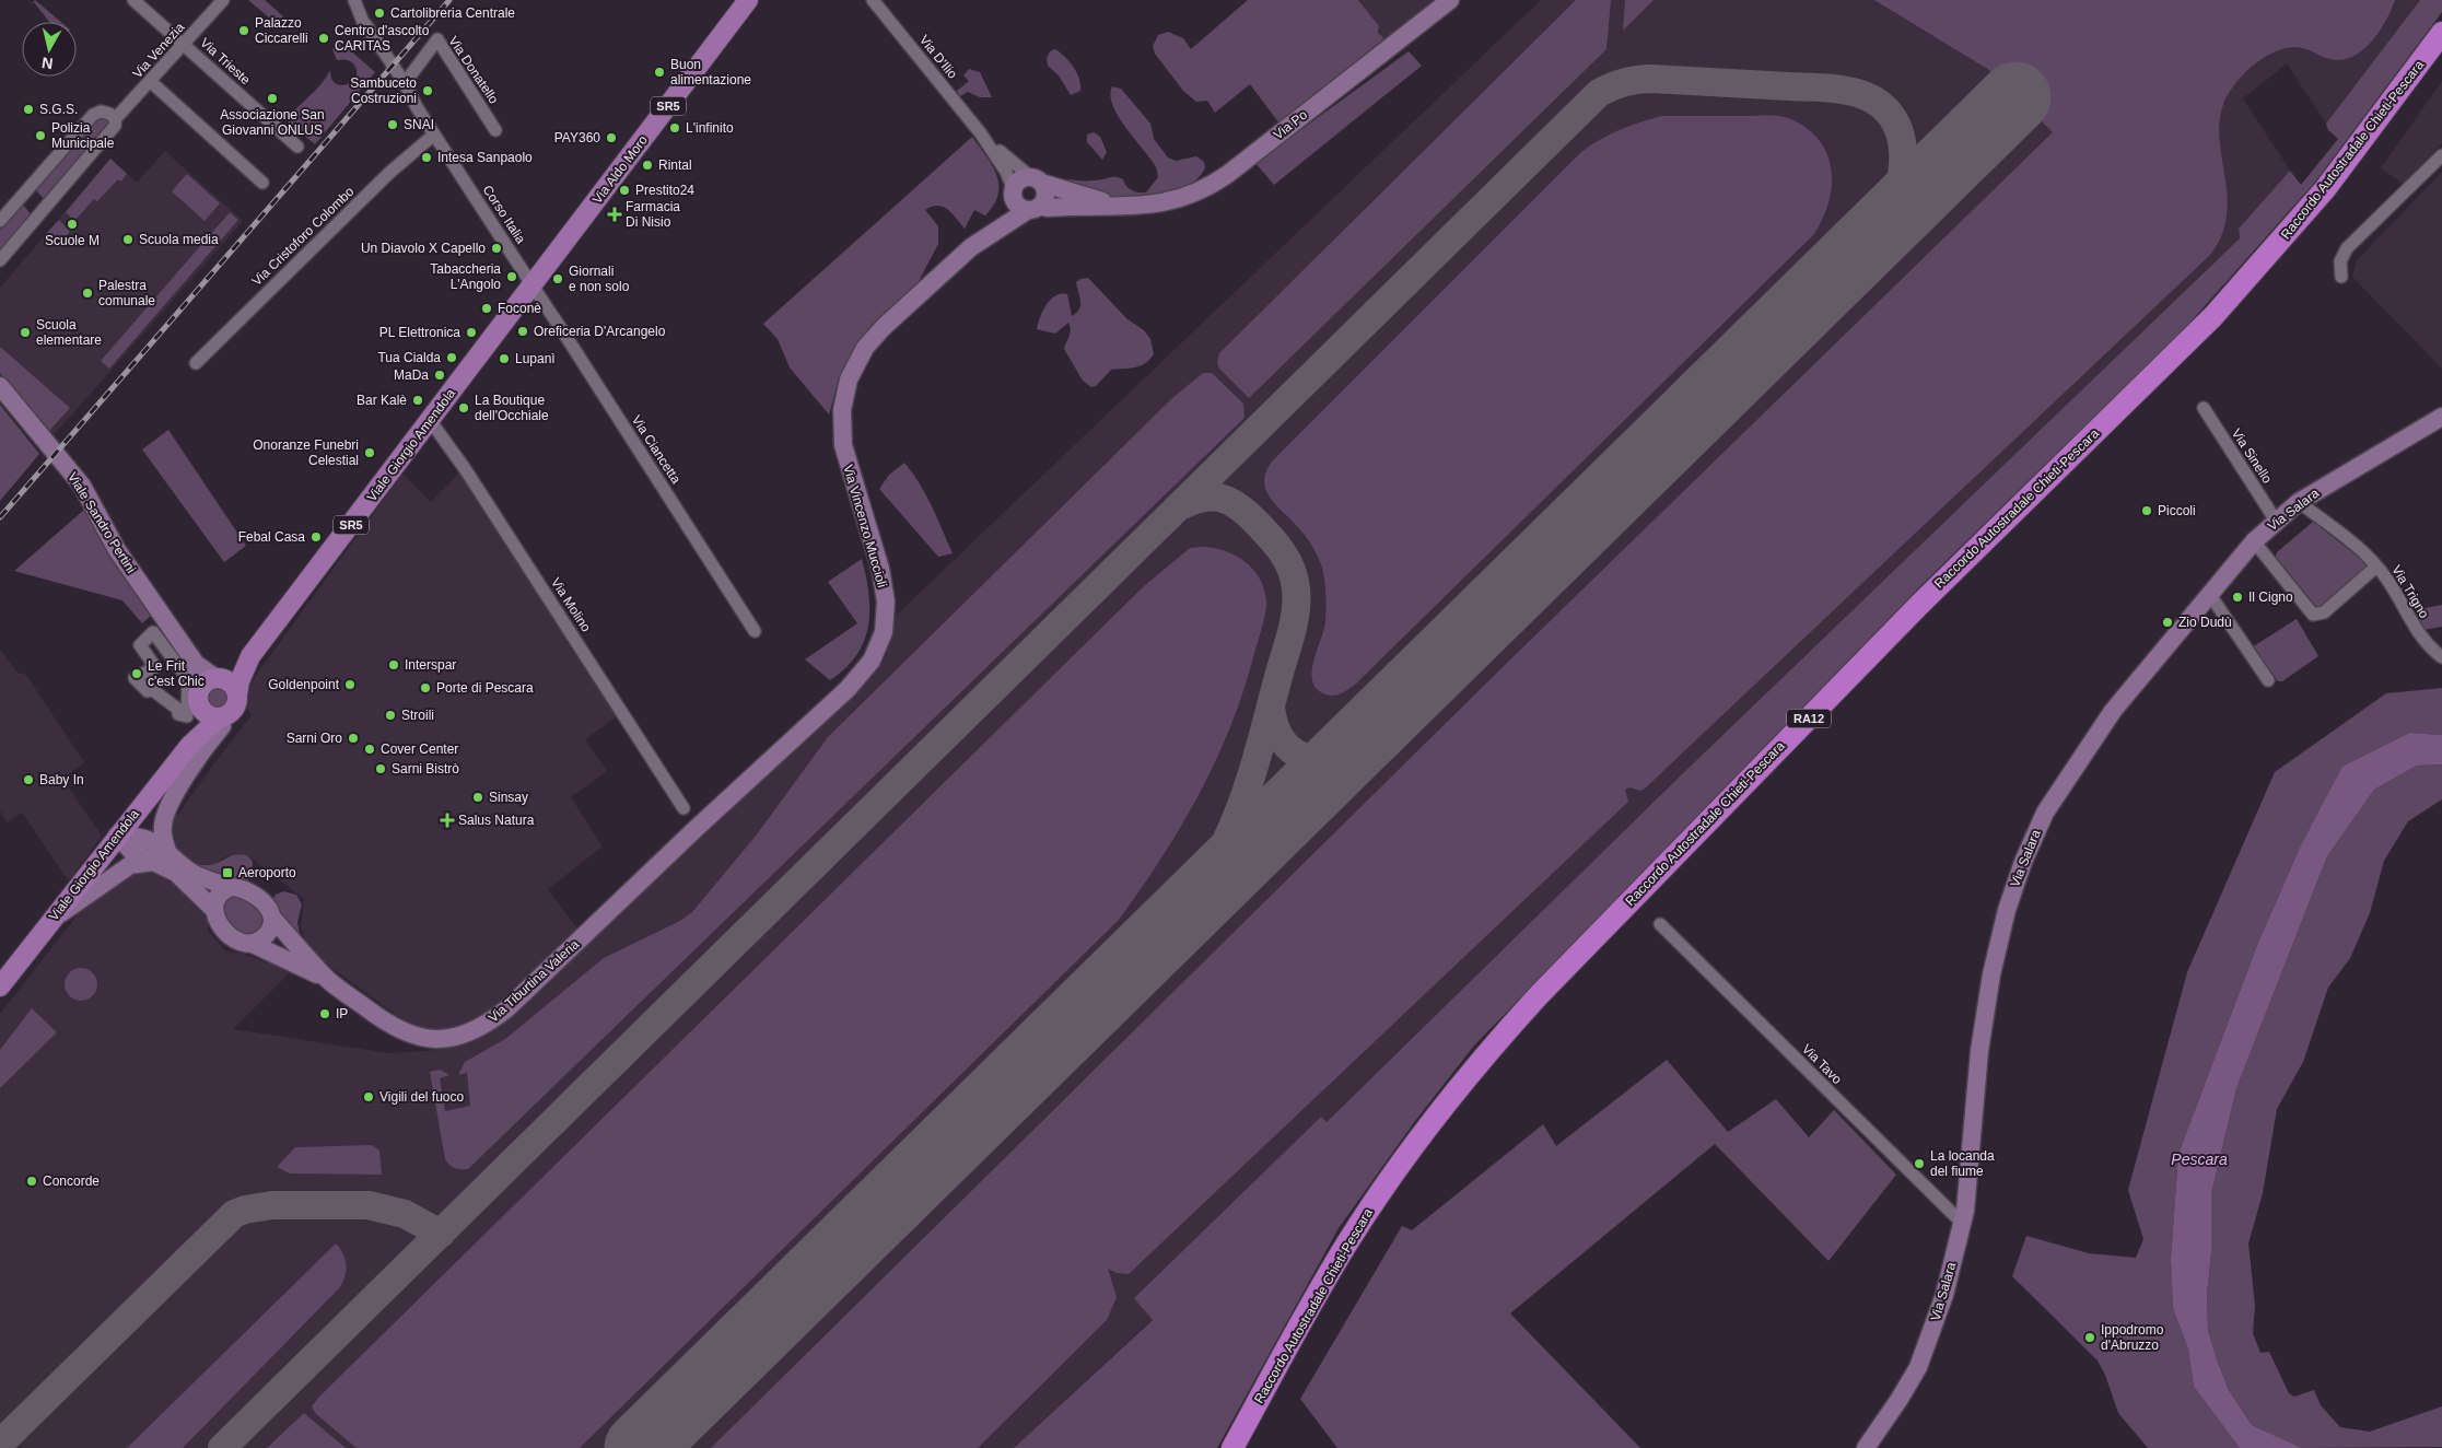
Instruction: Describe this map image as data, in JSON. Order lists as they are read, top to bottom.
{
  "streets": {
    "highway": ["Raccordo Autostradale Chieti-Pescara", "RA12"],
    "main road": ["SR5", "Via Aldo Moro", "Viale Giorgio Amendola"],
    "street": [
      "Via Venezia",
      "Via D'Ilio",
      "Via Trieste",
      "Via Donatello",
      "Via Po",
      "Corso Italia",
      "Via Cristoforo Colombo",
      "Via Ciancetta",
      "Via Sinello",
      "Via Salara",
      "Viale Sandro Pertini",
      "Via Vincenzo Muccioli",
      "Via Trigno",
      "Via Molino",
      "Via Tiburtina Valeria",
      "Via Tavo"
    ]
  },
  "crossings": [
    ["Via Venezia", "Via Trieste"],
    ["Via D'Ilio", "Via Po"],
    ["Via D'Ilio", "Via Vincenzo Muccioli"],
    ["Via Donatello", "Corso Italia"],
    ["SR5", "Viale Giorgio Amendola"],
    ["SR5", "Viale Sandro Pertini"],
    ["Via Po", "Via Vincenzo Muccioli"],
    ["Via Aldo Moro", "Corso Italia"],
    ["Via Aldo Moro", "Viale Giorgio Amendola"],
    ["Via Aldo Moro", "Via Ciancetta"],
    ["Corso Italia", "Via Cristoforo Colombo"],
    ["Corso Italia", "Viale Giorgio Amendola"],
    ["Corso Italia", "Via Ciancetta"],
    ["Viale Giorgio Amendola", "Via Ciancetta"],
    ["Viale Giorgio Amendola", "Viale Sandro Pertini"],
    ["Viale Giorgio Amendola", "Via Molino"],
    ["Via Sinello", "Via Salara"],
    ["Via Salara", "Via Trigno"],
    ["Via Salara", "Via Tavo"],
    ["Via Vincenzo Muccioli", "Via Tiburtina Valeria"]
  ],
  "water": ["Pescara"],
  "places": {
    "other": [
      "Cartolibreria Centrale",
      "Palazzo Ciccarelli",
      "Centro d'ascolto CARITAS",
      "Buon alimentazione",
      "Sambuceto Costruzioni",
      "Associazione San Giovanni ONLUS",
      "S.G.S.",
      "SNAI",
      "L'infinito",
      "Polizia Municipale",
      "PAY360",
      "Intesa Sanpaolo",
      "Rintal",
      "Prestito24",
      "Scuole M",
      "Scuola media",
      "Un Diavolo X Capello",
      "Tabaccheria L'Angolo",
      "Giornali e non solo",
      "Palestra comunale",
      "Foconè",
      "Oreficeria D'Arcangelo",
      "Scuola elementare",
      "PL Elettronica",
      "Tua Cialda",
      "Lupanì",
      "MaDa",
      "Bar Kalè",
      "La Boutique dell'Occhiale",
      "Onoranze Funebri Celestial",
      "Piccoli",
      "Febal Casa",
      "Il Cigno",
      "Zio Dudù",
      "Interspar",
      "Le Frit c'est Chic",
      "Goldenpoint",
      "Porte di Pescara",
      "Stroili",
      "Sarni Oro",
      "Cover Center",
      "Sarni Bistrò",
      "Baby In",
      "Sinsay",
      "IP",
      "Vigili del fuoco",
      "La locanda del fiume",
      "Concorde",
      "Ippodromo d'Abruzzo"
    ],
    "health": ["Farmacia Di Nisio", "Salus Natura"],
    "transit": ["Aeroporto"]
  },
  "north": "bottom"
}
